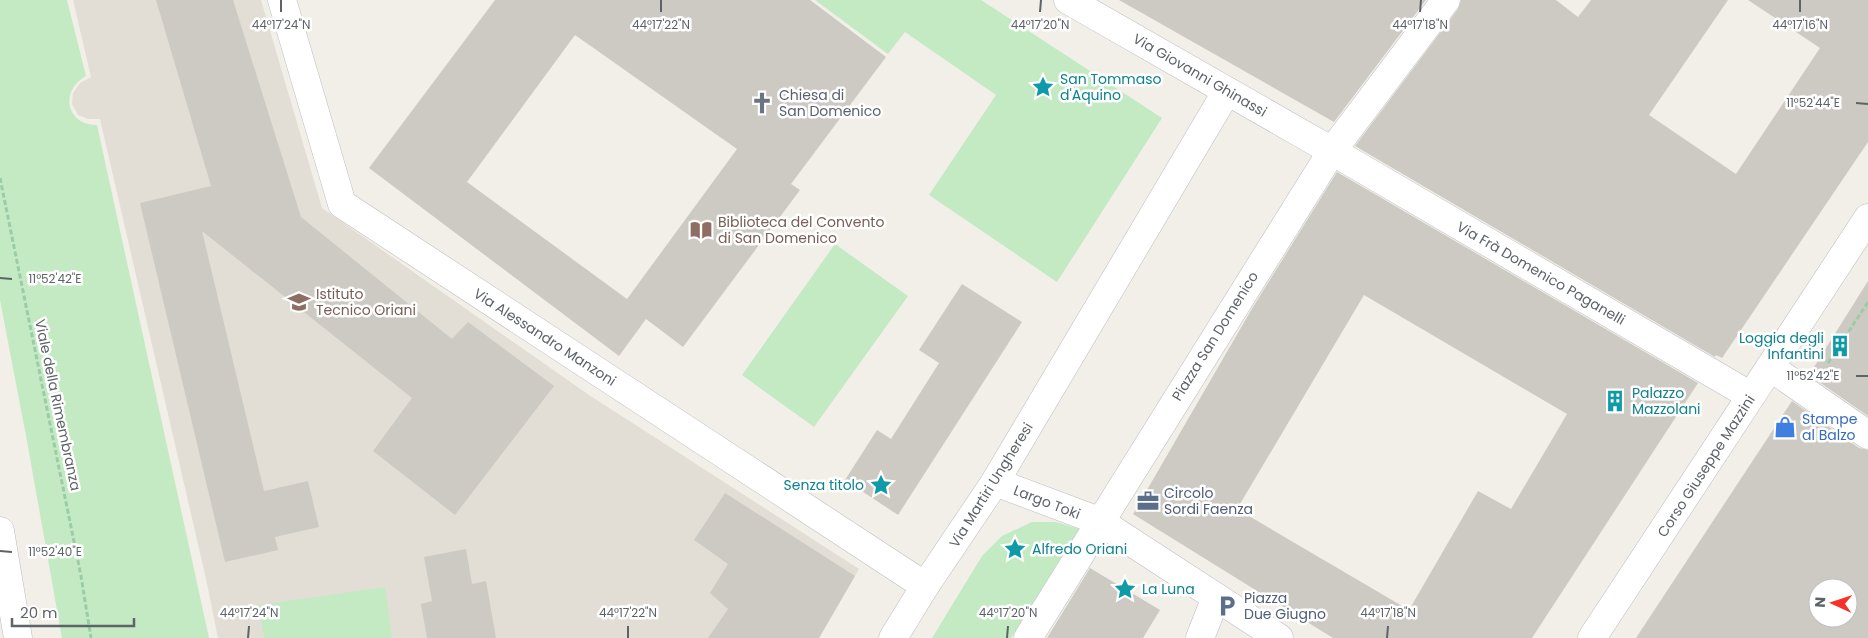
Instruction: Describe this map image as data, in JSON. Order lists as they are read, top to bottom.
{
  "streets": {
    "street": [
      "Via Giovanni Ghinassi",
      "Via Frà Domenico Paganelli",
      "Piazza San Domenico",
      "Via Alessandro Manzoni",
      "Corso Giuseppe Mazzini",
      "Via Martiri Ungheresi",
      "Largo Toki"
    ],
    "path": ["Viale della Rimembranza"]
  },
  "crossings": [
    ["Via Giovanni Ghinassi", "Via Frà Domenico Paganelli"],
    ["Via Giovanni Ghinassi", "Piazza San Domenico"],
    ["Via Giovanni Ghinassi", "Via Martiri Ungheresi"],
    ["Via Frà Domenico Paganelli", "Piazza San Domenico"],
    ["Via Frà Domenico Paganelli", "Corso Giuseppe Mazzini"],
    ["Piazza San Domenico", "Largo Toki"],
    ["Via Alessandro Manzoni", "Via Martiri Ungheresi"],
    ["Via Martiri Ungheresi", "Largo Toki"]
  ],
  "places": {
    "place": [
      "San Tommaso d'Aquino",
      "Senza titolo",
      "Alfredo Oriani",
      "La Luna"
    ],
    "church": ["Chiesa di San Domenico"],
    "library": ["Biblioteca del Convento di San Domenico"],
    "school or university": ["Istituto Tecnico Oriani"],
    "building": ["Loggia degli Infantini", "Palazzo Mazzolani"],
    "shop": ["Stampe al Balzo"],
    "office": ["Circolo Sordi Faenza"],
    "parking": ["Piazza Due Giugno"]
  },
  "scale_bar": "20 m",
  "north": "left",
  "coordinates": [
    "44°17'24\"N",
    "44°17'22\"N",
    "44°17'20\"N",
    "44°17'18\"N",
    "44°17'16\"N",
    "11°52'44\"E",
    "11°52'42\"E",
    "11°52'40\"E"
  ]
}
